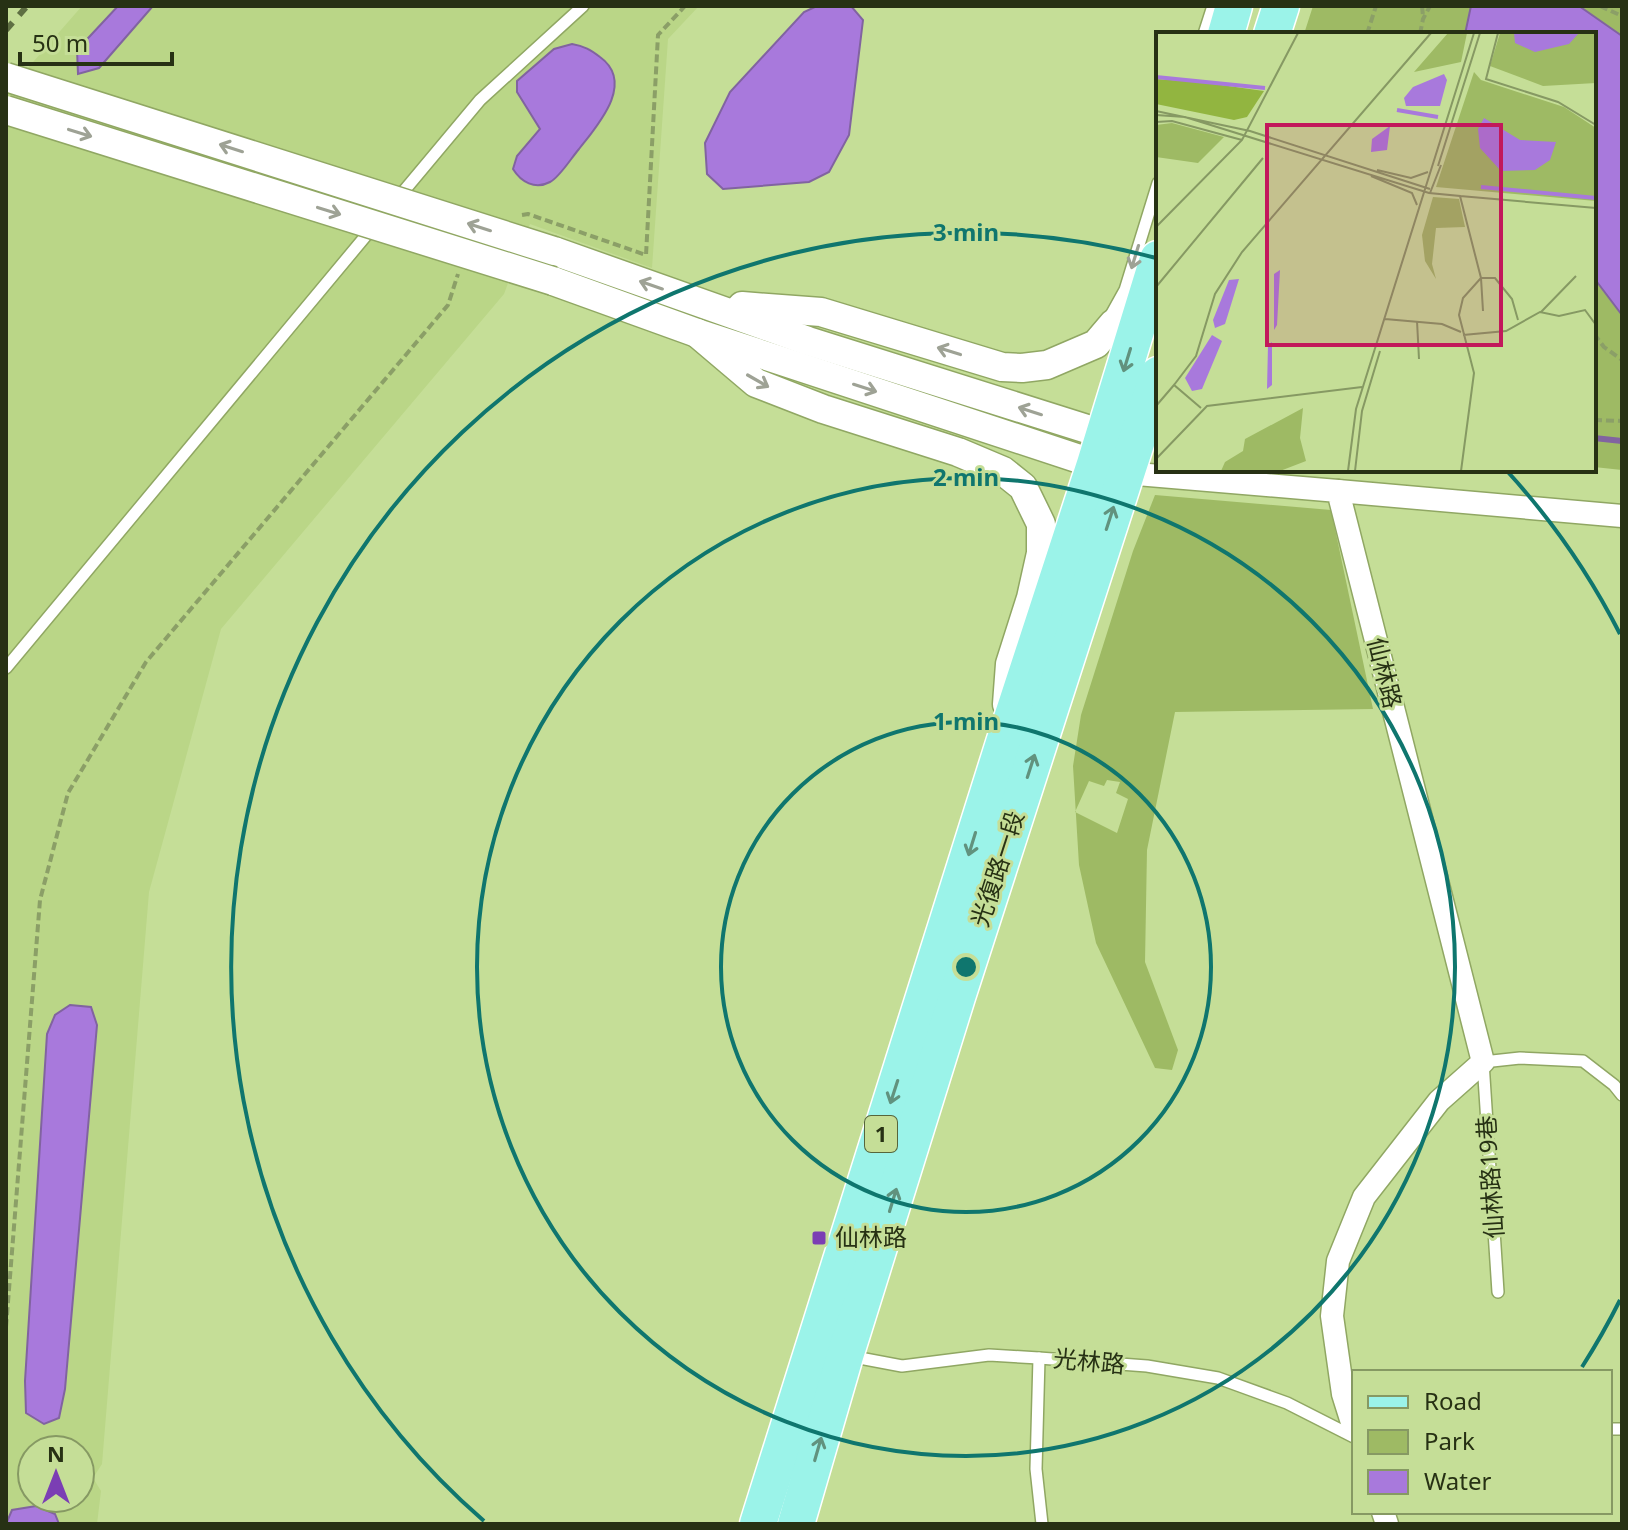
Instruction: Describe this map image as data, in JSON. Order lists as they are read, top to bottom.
{
  "streets": {
    "main road": ["光復路一段", "1"],
    "street": ["仙林路"],
    "lane": ["仙林路19巷", "光林路"]
  },
  "crossings": [
    ["仙林路", "仙林路19巷"],
    ["光復路一段", "1"],
    ["光復路一段", "光林路"]
  ],
  "places": {
    "transit": ["仙林路"]
  },
  "legend": ["Road", "Park", "Water"],
  "scale_bar": "50 m",
  "north": "top",
  "rings": ["3 min", "2 min", "1 min"]
}
